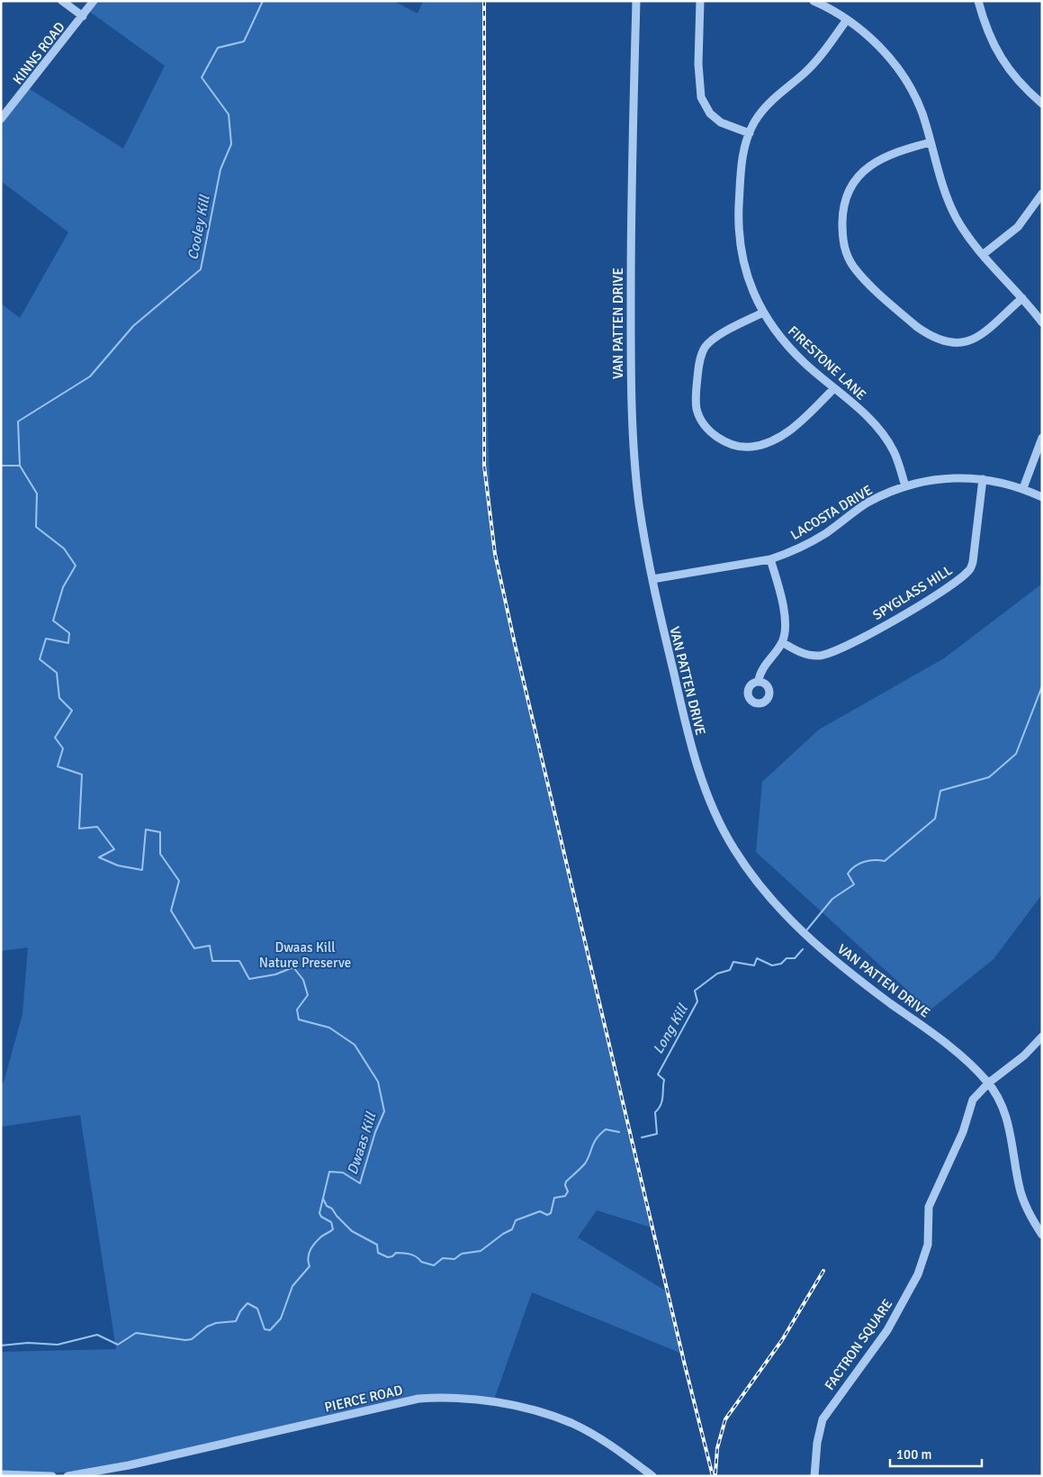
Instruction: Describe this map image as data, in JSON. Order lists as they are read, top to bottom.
{
  "streets": {
    "street": [
      "KINNS ROAD",
      "VAN PATTEN DRIVE",
      "FIRESTONE LANE",
      "LACOSTA DRIVE",
      "SPYGLASS HILL",
      "FACTRON SQUARE",
      "PIERCE ROAD"
    ]
  },
  "crossings": [
    ["VAN PATTEN DRIVE", "LACOSTA DRIVE"],
    ["VAN PATTEN DRIVE", "FACTRON SQUARE"],
    ["FIRESTONE LANE", "LACOSTA DRIVE"],
    ["LACOSTA DRIVE", "SPYGLASS HILL"]
  ],
  "water": ["Cooley Kill", "Long Kill", "Dwaas Kill"],
  "parks": ["Dwaas Kill Nature Preserve"],
  "scale_bar": "100 m"
}
